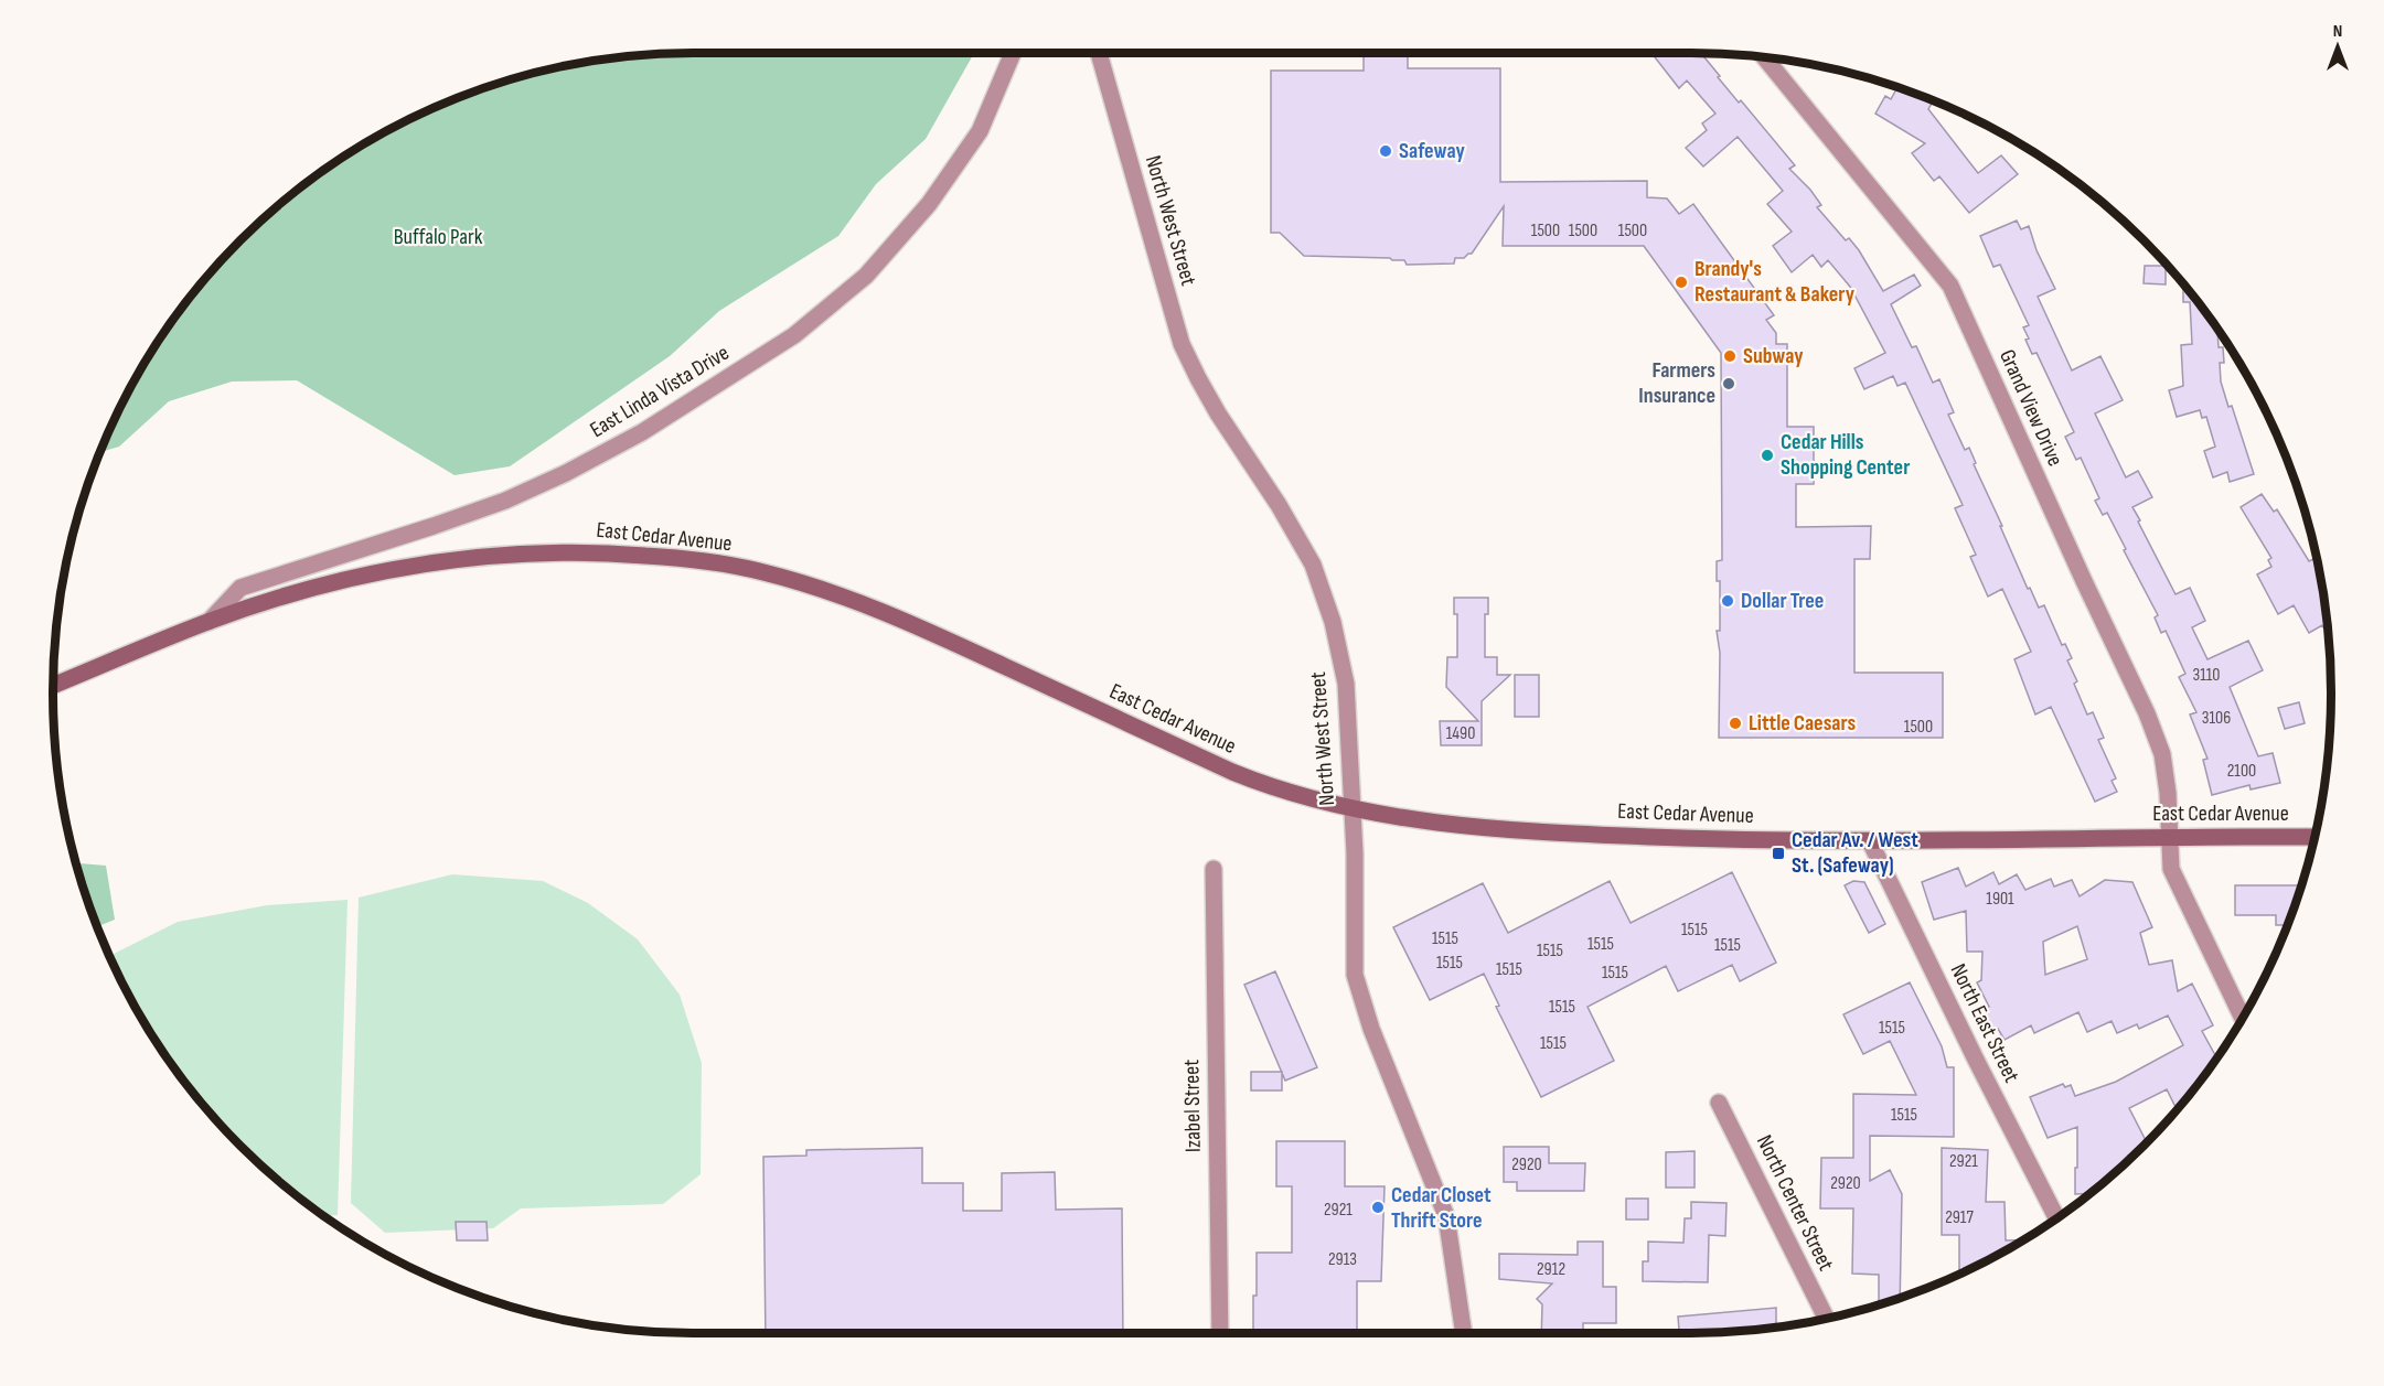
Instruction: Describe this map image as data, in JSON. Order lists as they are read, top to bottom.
{
  "streets": {
    "main road": ["East Cedar Avenue"],
    "street": [
      "North West Street",
      "East Linda Vista Drive",
      "Grand View Drive",
      "North East Street",
      "Izabel Street",
      "North Center Street"
    ]
  },
  "crossings": [
    ["North West Street", "East Cedar Avenue"],
    ["East Linda Vista Drive", "East Cedar Avenue"],
    ["Grand View Drive", "East Cedar Avenue"],
    ["East Cedar Avenue", "North East Street"]
  ],
  "parks": ["Buffalo Park"],
  "places": {
    "other": [
      "Safeway",
      "Brandy's Restaurant & Bakery",
      "Subway",
      "Farmers Insurance",
      "Cedar Hills Shopping Center",
      "Dollar Tree",
      "Little Caesars",
      "Cedar Closet Thrift Store"
    ],
    "transit": ["Cedar Av. / West St. (Safeway)"]
  },
  "house_numbers": [
    "1500",
    "1500",
    "1500",
    "3110",
    "3106",
    "1500",
    "1490",
    "2100",
    "1901",
    "1515",
    "1515",
    "1515",
    "1515",
    "1515",
    "1515",
    "1515",
    "1515",
    "1515",
    "1515",
    "1515",
    "1515",
    "2921",
    "2920",
    "2920",
    "2921",
    "2917",
    "2913",
    "2912"
  ],
  "north": "top"
}
